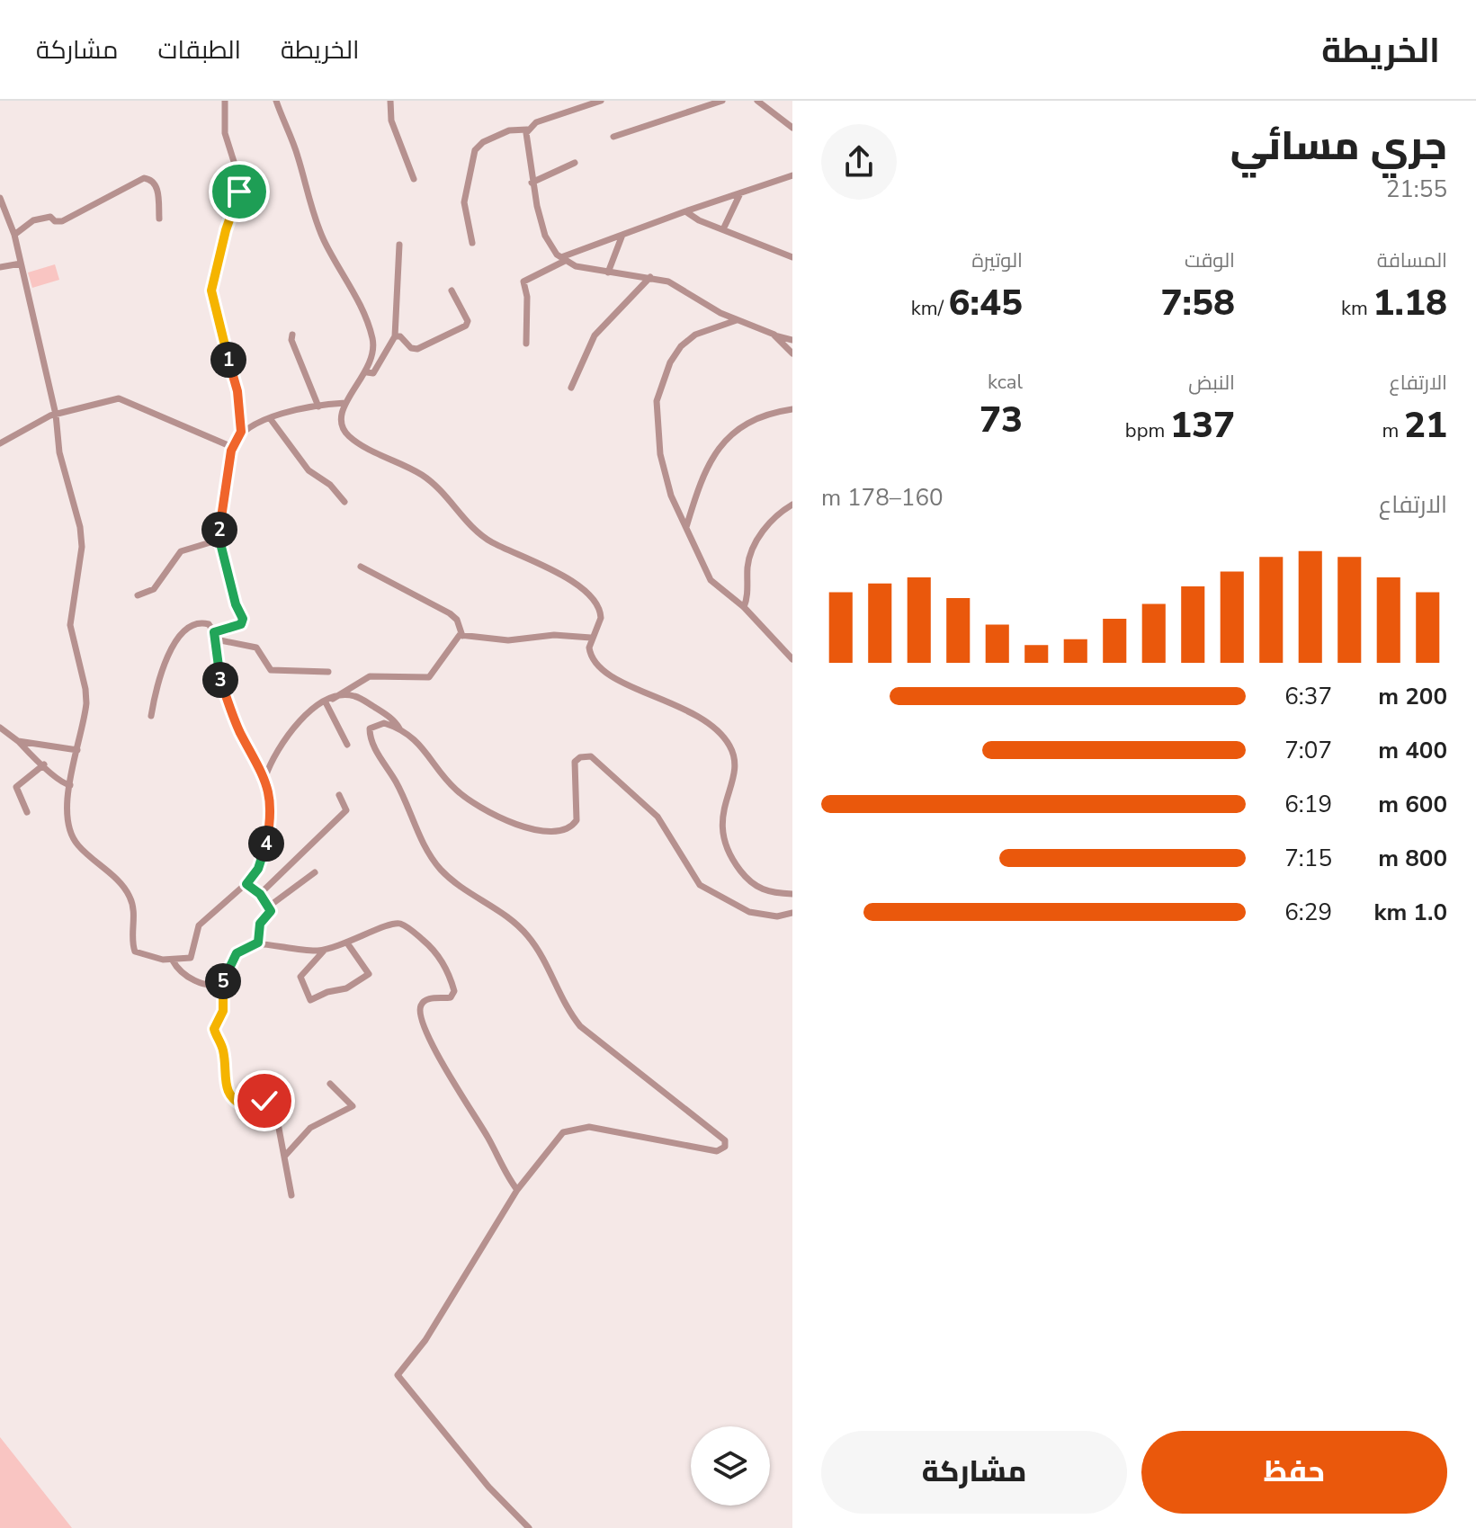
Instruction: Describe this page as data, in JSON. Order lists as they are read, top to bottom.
{
  "page": {
    "header": "الخريطة",
    "nav": ["الخريطة", "الطبقات", "مشاركة"],
    "heading": ["جري مسائي", "21:55"],
    "stats": [
      ["المسافة", "1.18 km"],
      ["الوقت", "7:58"],
      ["الوتيرة", "6:45 /km"],
      ["الارتفاع", "21 m"],
      ["النبض", "137 bpm"],
      ["kcal", "73"]
    ],
    "pins": [
      "1",
      "2",
      "3",
      "4",
      "5"
    ],
    "chart": ["الارتفاع", "160–178 m"],
    "list": [
      {
        "name": "200 m",
        "note": "6:37"
      },
      {
        "name": "400 m",
        "note": "7:07"
      },
      {
        "name": "600 m",
        "note": "6:19"
      },
      {
        "name": "800 m",
        "note": "7:15"
      },
      {
        "name": "1.0 km",
        "note": "6:29"
      }
    ],
    "buttons": ["حفظ", "مشاركة"]
  }
}
